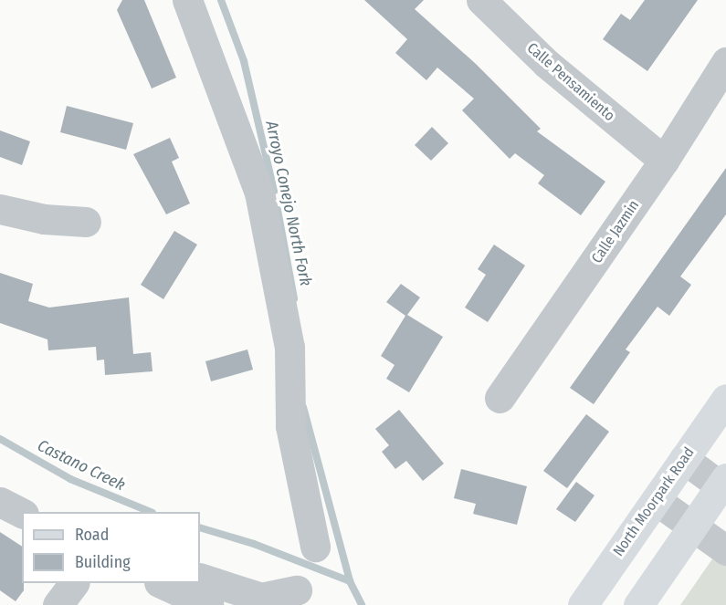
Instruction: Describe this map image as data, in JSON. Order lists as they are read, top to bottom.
{
  "streets": {
    "main road": ["North Moorpark Road"],
    "street": ["Calle Pensamiento", "Calle Jazmin"]
  },
  "crossings": [
    ["Calle Pensamiento", "Calle Jazmin"]
  ],
  "water": ["Arroyo Conejo North Fork", "Castano Creek"],
  "legend": ["Road", "Building"]
}
